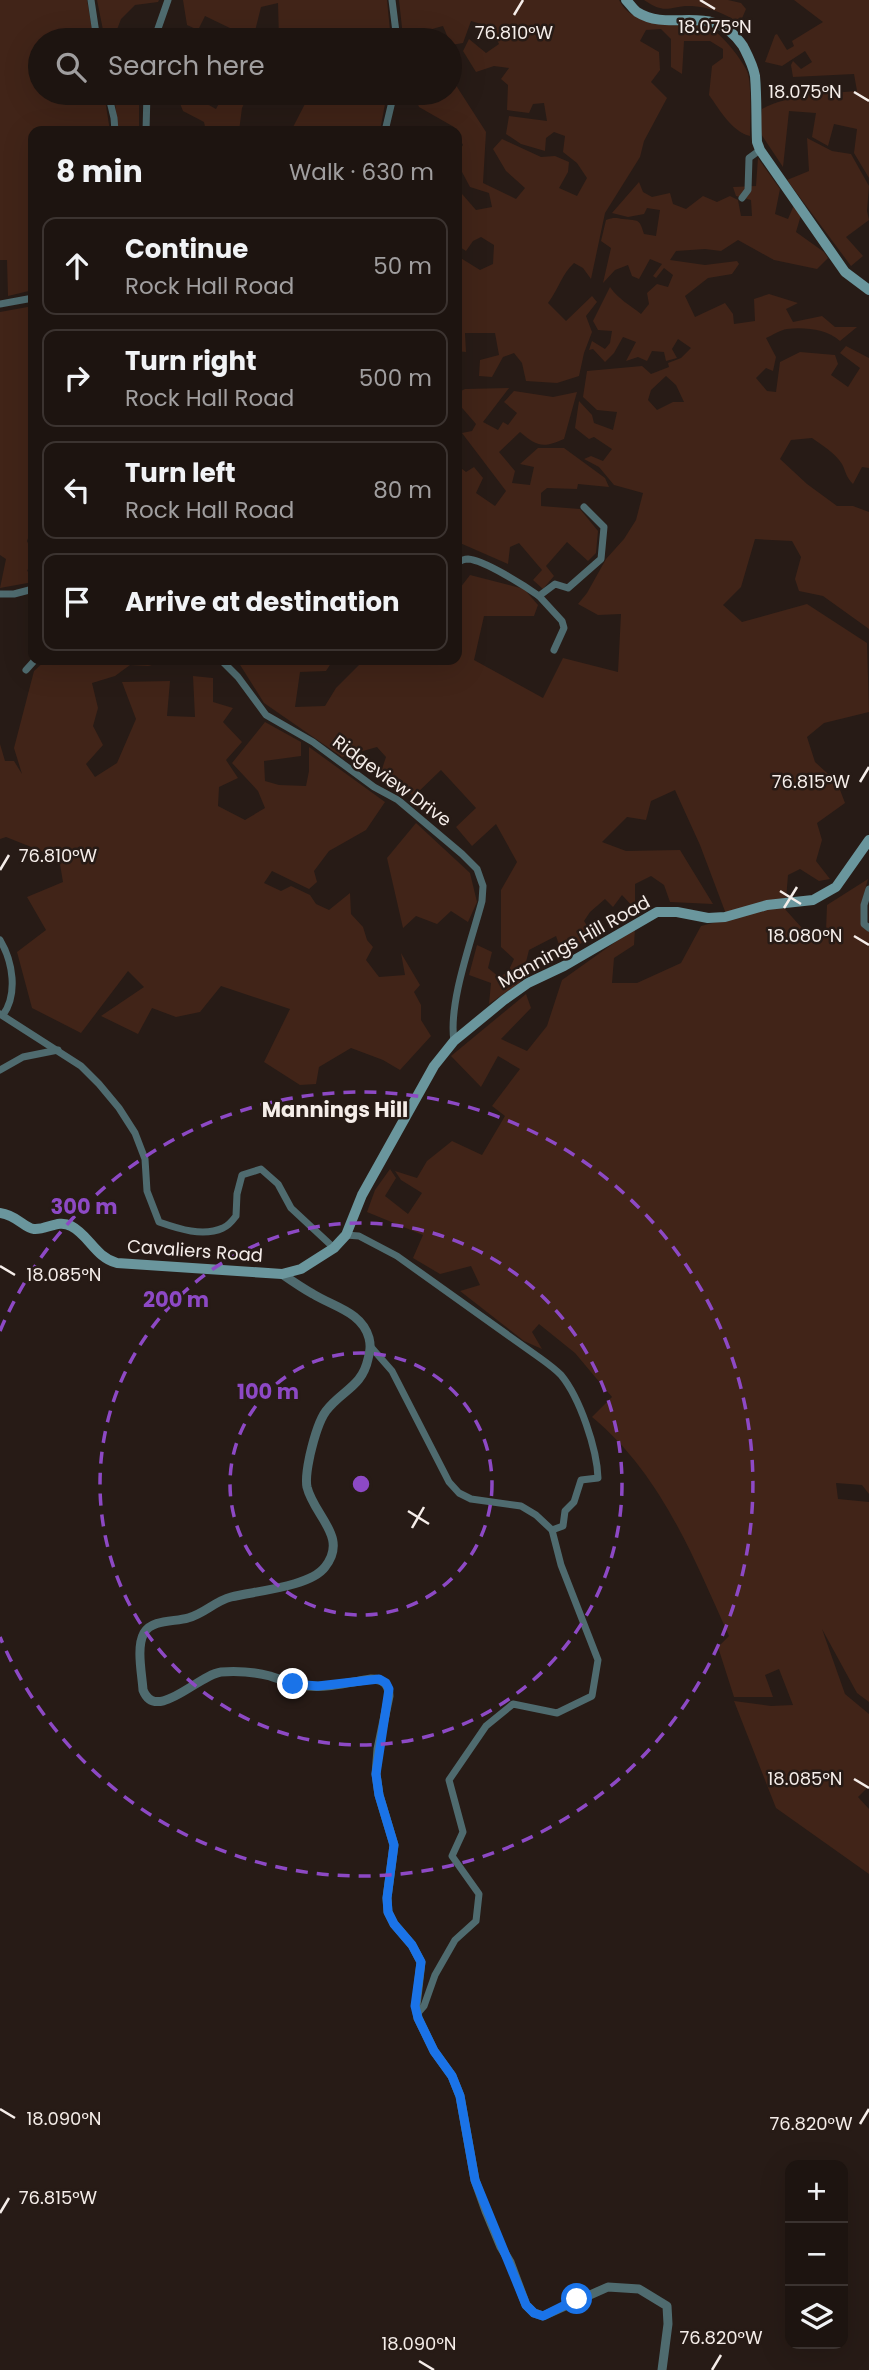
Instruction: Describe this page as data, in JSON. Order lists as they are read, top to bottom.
{
  "streets": {
    "main road": ["Mannings Hill Road", "Cavaliers Road"],
    "street": ["Ridgeview Drive"]
  },
  "crossings": [
    ["Ridgeview Drive", "Mannings Hill Road"],
    ["Mannings Hill Road", "Cavaliers Road"]
  ],
  "districts": ["Mannings Hill"],
  "page": {
    "search": "Search here",
    "heading": ["8 min", "Walk · 630 m"],
    "list": [
      ["Continue", "Rock Hall Road", "50 m"],
      ["Turn right", "Rock Hall Road", "500 m"],
      ["Turn left", "Rock Hall Road", "80 m"],
      "Arrive at destination"
    ],
    "map_buttons": ["+", "−"]
  },
  "coordinates": [
    "18.075°N",
    "76.810°W",
    "76.815°W",
    "18.080°N",
    "18.085°N",
    "18.090°N",
    "76.820°W"
  ],
  "rings": ["300 m", "200 m", "100 m"]
}
